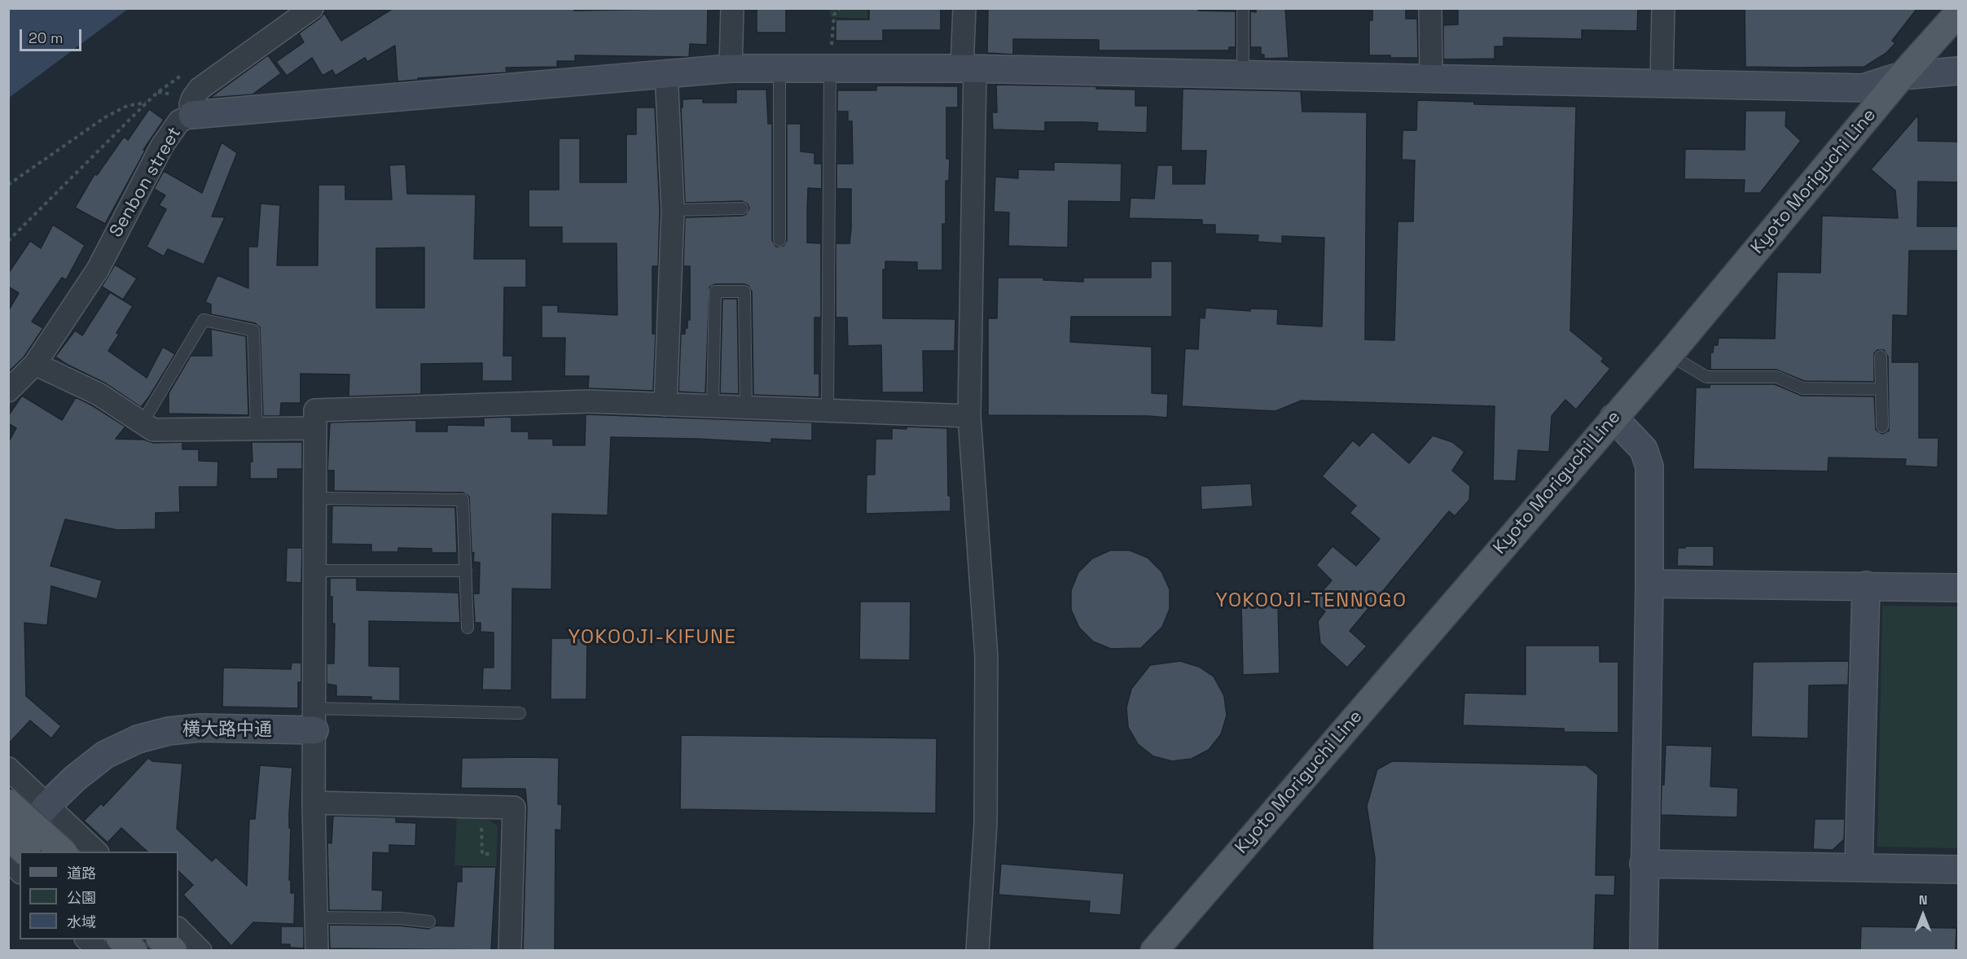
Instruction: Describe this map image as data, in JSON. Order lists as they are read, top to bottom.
{
  "streets": {
    "main road": ["Kyoto Moriguchi Line"],
    "street": ["Senbon street", "横大路中通"]
  },
  "districts": ["YOKOOJI-TENNOGO", "YOKOOJI-KIFUNE"],
  "legend": ["道路", "公園", "水域"],
  "scale_bar": "20 m",
  "north": "top"
}
